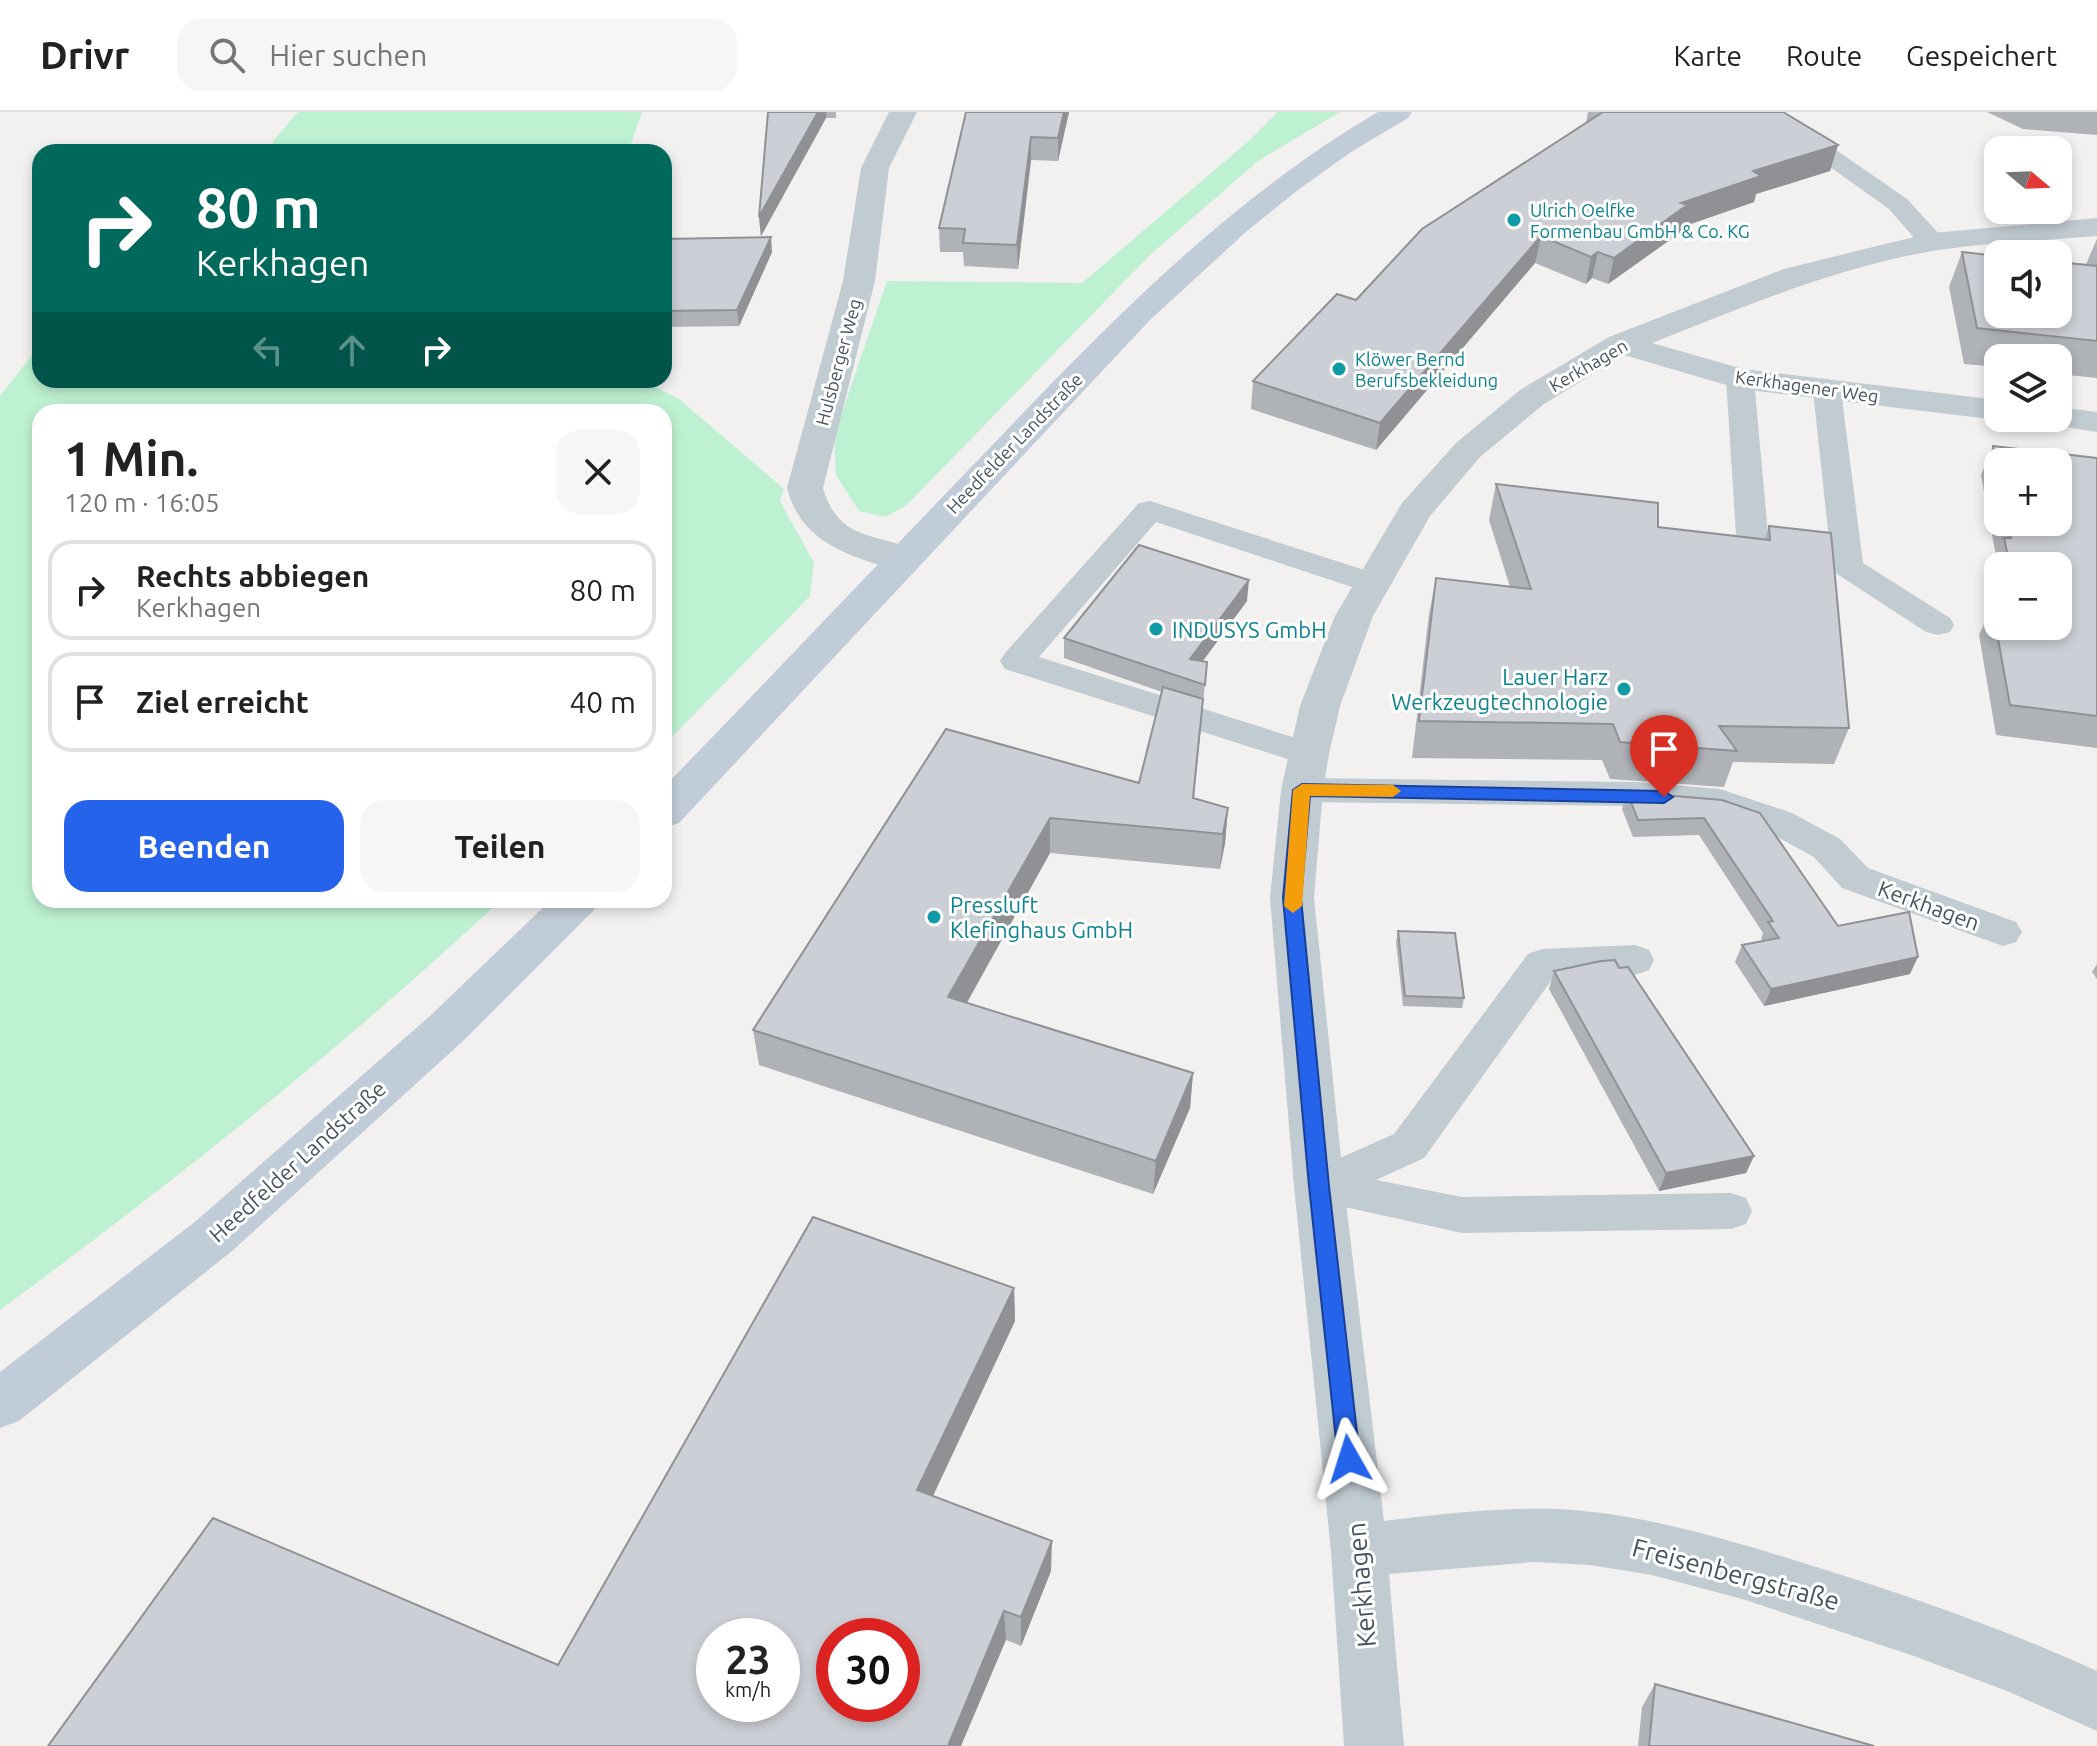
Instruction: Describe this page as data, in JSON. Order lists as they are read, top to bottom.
{
  "streets": {
    "main road": ["Heedfelder Landstraße"],
    "street": [
      "Hulsberger Weg",
      "Kerkhagen",
      "Kerkhagener Weg",
      "Freisenbergstraße"
    ]
  },
  "crossings": [
    ["Hulsberger Weg", "Heedfelder Landstraße"],
    ["Kerkhagen", "Kerkhagener Weg"],
    ["Kerkhagen", "Freisenbergstraße"]
  ],
  "places": [
    "Ulrich Oelfke Formenbau GmbH & Co. KG",
    "Klöwer Bernd Berufsbekleidung",
    "INDUSYS GmbH",
    "Lauer Harz Werkzeugtechnologie",
    "Pressluft Klefinghaus GmbH"
  ],
  "north": "right",
  "page": {
    "header": "Drivr",
    "search": "Hier suchen",
    "nav": ["Karte", "Route", "Gespeichert"],
    "map_buttons": ["+", "−"],
    "turn": ["80 m", "Kerkhagen"],
    "heading": ["1 Min.", "120 m · 16:05"],
    "list": [
      {
        "name": "Rechts abbiegen",
        "note": "Kerkhagen",
        "value": "80 m"
      },
      {
        "name": "Ziel erreicht",
        "value": "40 m"
      }
    ],
    "buttons": ["Beenden", "Teilen"],
    "speed": "23 km/h",
    "limit": "30"
  }
}
